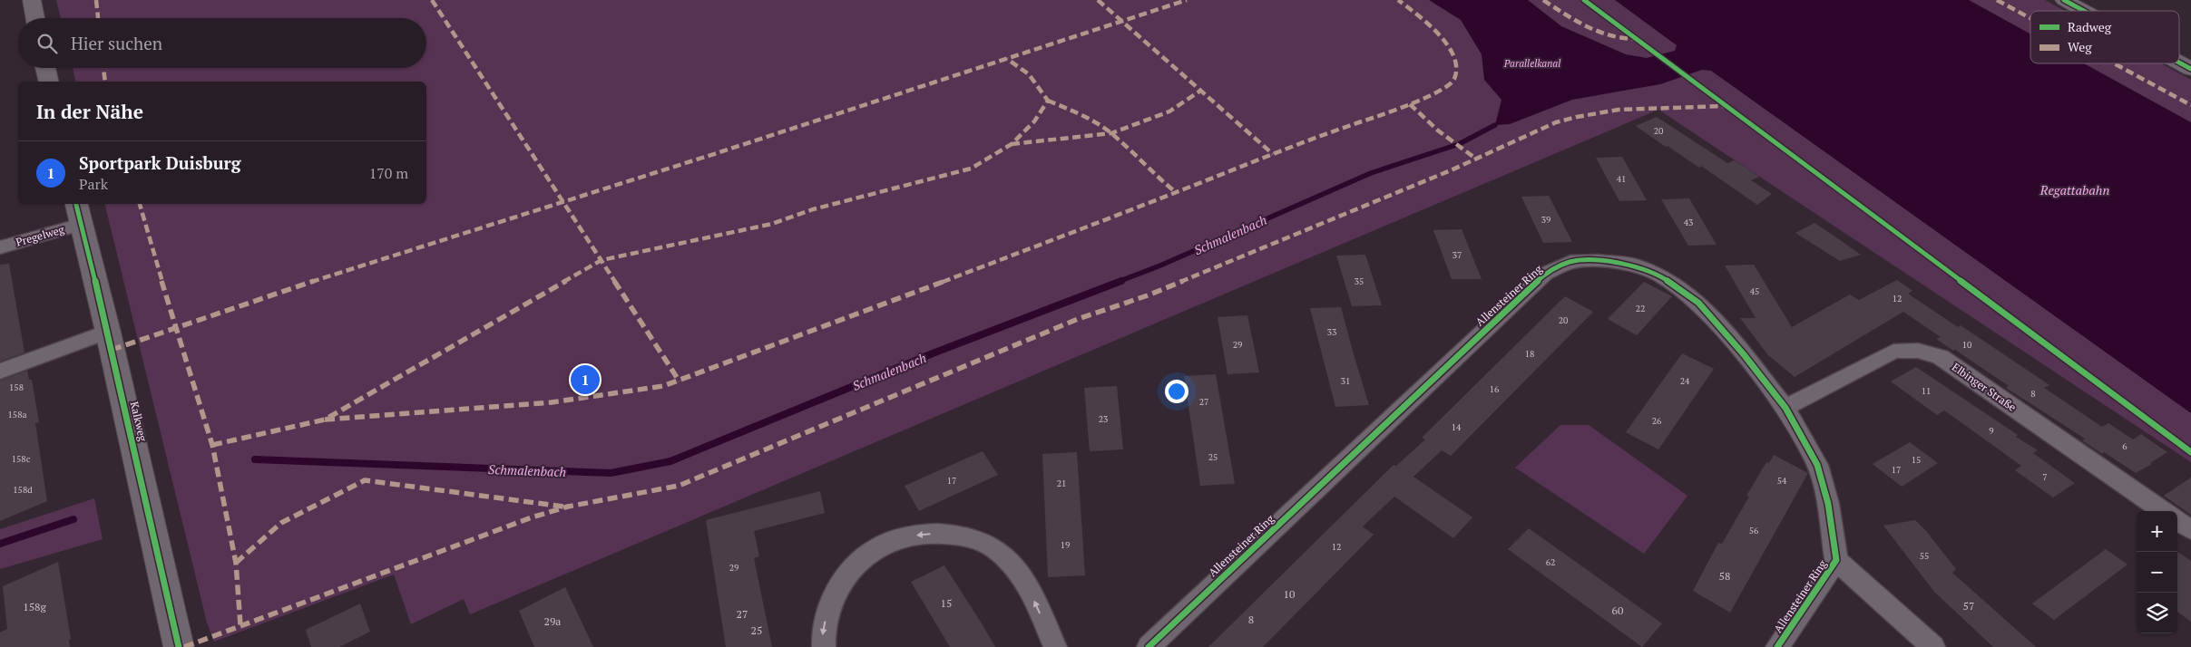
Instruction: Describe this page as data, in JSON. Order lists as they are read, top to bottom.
{
  "streets": {
    "street": [
      "Pregelweg",
      "Allensteiner Ring",
      "Elbinger Straße",
      "Kalkweg"
    ]
  },
  "crossings": [
    ["Pregelweg", "Kalkweg"],
    ["Allensteiner Ring", "Elbinger Straße"]
  ],
  "water": ["Parallelkanal", "Regattabahn", "Schmalenbach"],
  "house_numbers": [
    "20",
    "41",
    "39",
    "43",
    "37",
    "35",
    "45",
    "12",
    "22",
    "20",
    "33",
    "29",
    "10",
    "18",
    "31",
    "24",
    "158",
    "16",
    "11",
    "8",
    "27",
    "158a",
    "23",
    "26",
    "14",
    "9",
    "6",
    "25",
    "158c",
    "15",
    "17",
    "7",
    "17",
    "54",
    "21",
    "158d",
    "56",
    "19",
    "12",
    "55",
    "62",
    "29",
    "58",
    "10",
    "15",
    "57",
    "158g",
    "60",
    "27",
    "8",
    "29a",
    "25"
  ],
  "legend": ["Radweg", "Weg"],
  "page": {
    "search": "Hier suchen",
    "heading": "In der Nähe",
    "list": [
      {
        "mark": "1",
        "name": "Sportpark Duisburg",
        "note": "Park",
        "value": "170 m"
      }
    ],
    "pins": "1",
    "map_buttons": ["+", "−"]
  }
}
